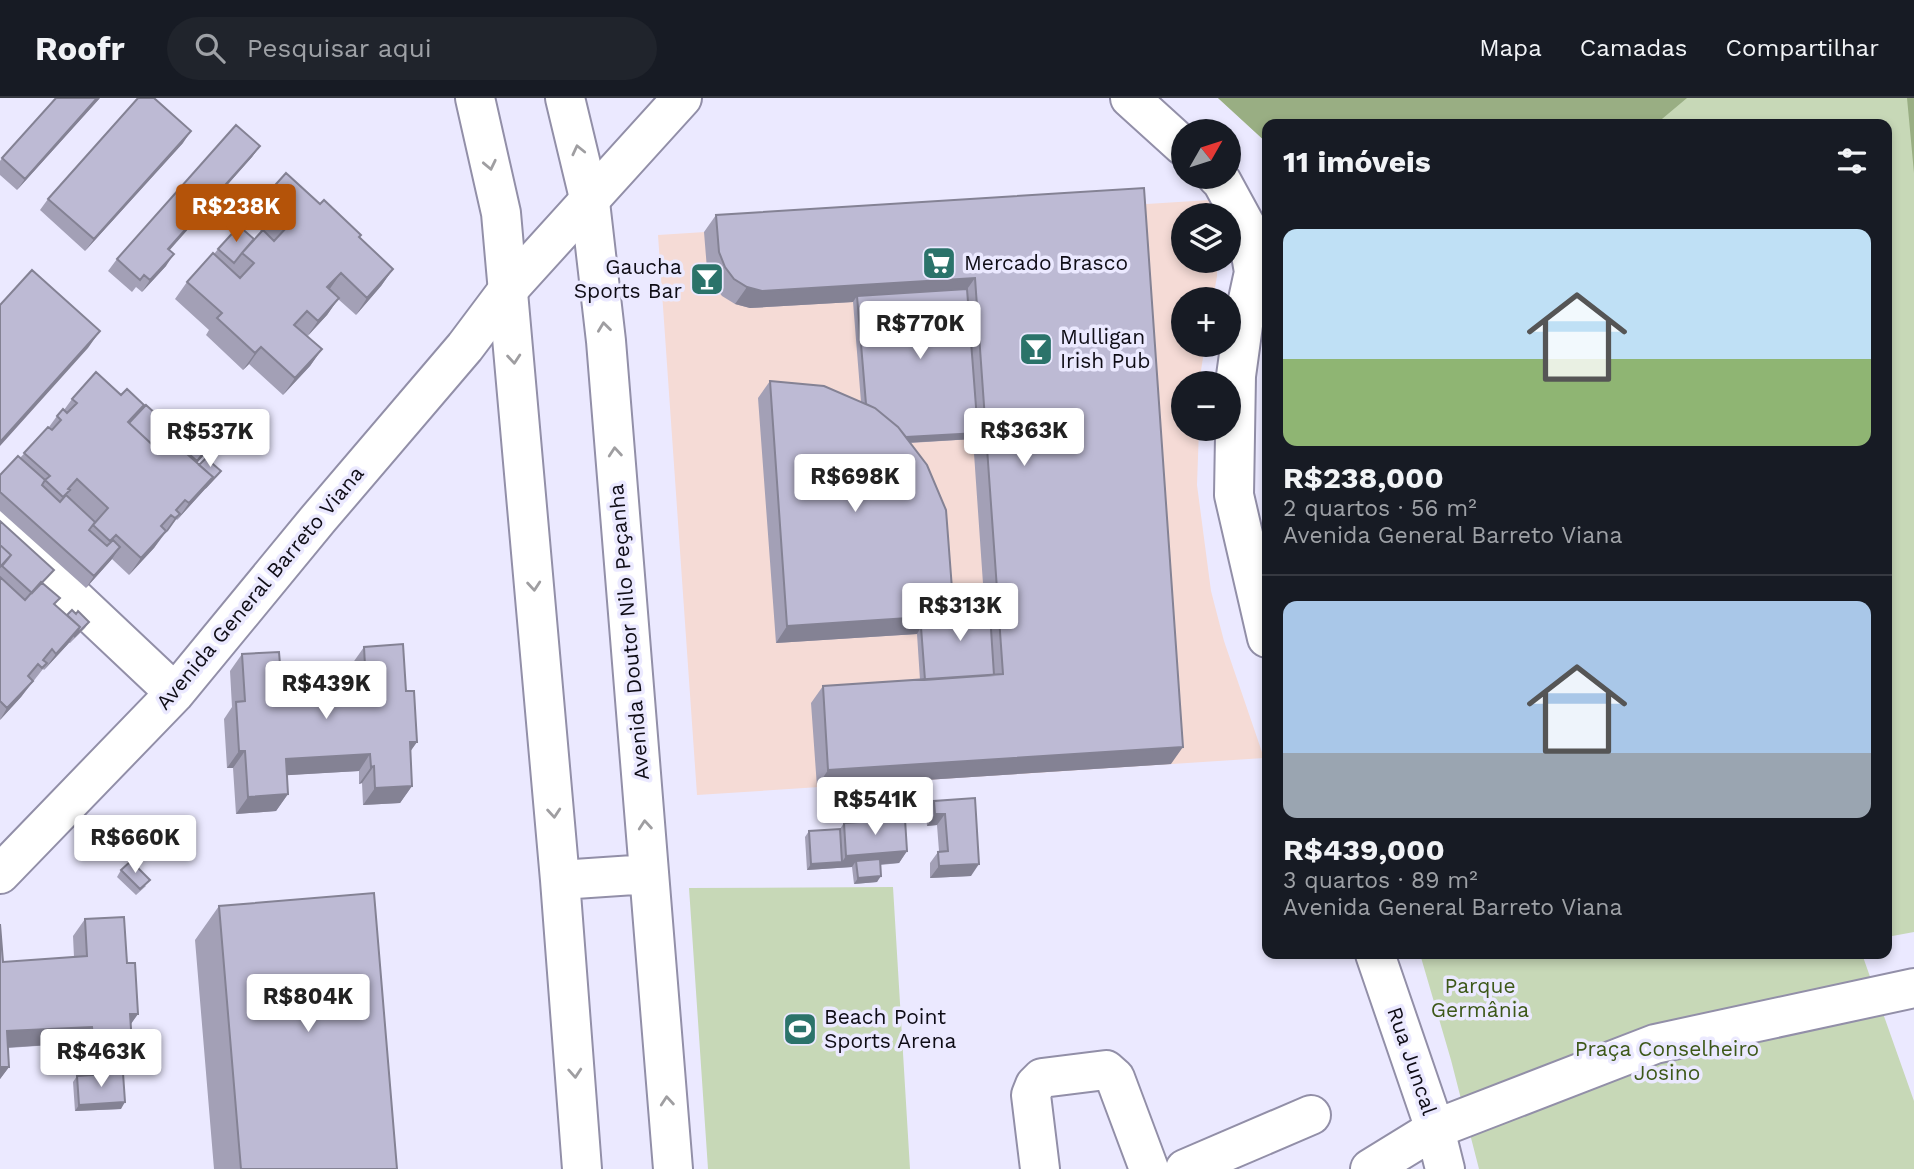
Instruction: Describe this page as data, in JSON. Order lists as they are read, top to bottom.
{
  "streets": {
    "street": ["Avenida General Barreto Viana", "Avenida Doutor Nilo Peçanha", "Rua Juncal"]
  },
  "crossings": [
    ["Avenida General Barreto Viana", "Avenida Doutor Nilo Peçanha"]
  ],
  "parks": ["Parque Germânia", "Praça Conselheiro Josino"],
  "places": {
    "supermarket": ["Mercado Brasco"],
    "bar": ["Gaucha Sports Bar", "Mulligan Irish Pub"],
    "sports": ["Beach Point Sports Arena"]
  },
  "north": "top right",
  "page": {
    "header": "Roofr",
    "search": "Pesquisar aqui",
    "nav": ["Mapa", "Camadas", "Compartilhar"],
    "map_buttons": ["+", "−"],
    "heading": "11 imóveis",
    "price": [
      "R$238K",
      "R$770K",
      "R$363K",
      "R$537K",
      "R$698K",
      "R$313K",
      "R$439K",
      "R$541K",
      "R$660K",
      "R$804K",
      "R$463K"
    ],
    "list": [
      {
        "name": "R$238,000",
        "note": "2 quartos · 56 m² · Avenida General Barreto Viana"
      },
      {
        "name": "R$439,000",
        "note": "3 quartos · 89 m² · Avenida General Barreto Viana"
      }
    ]
  }
}
